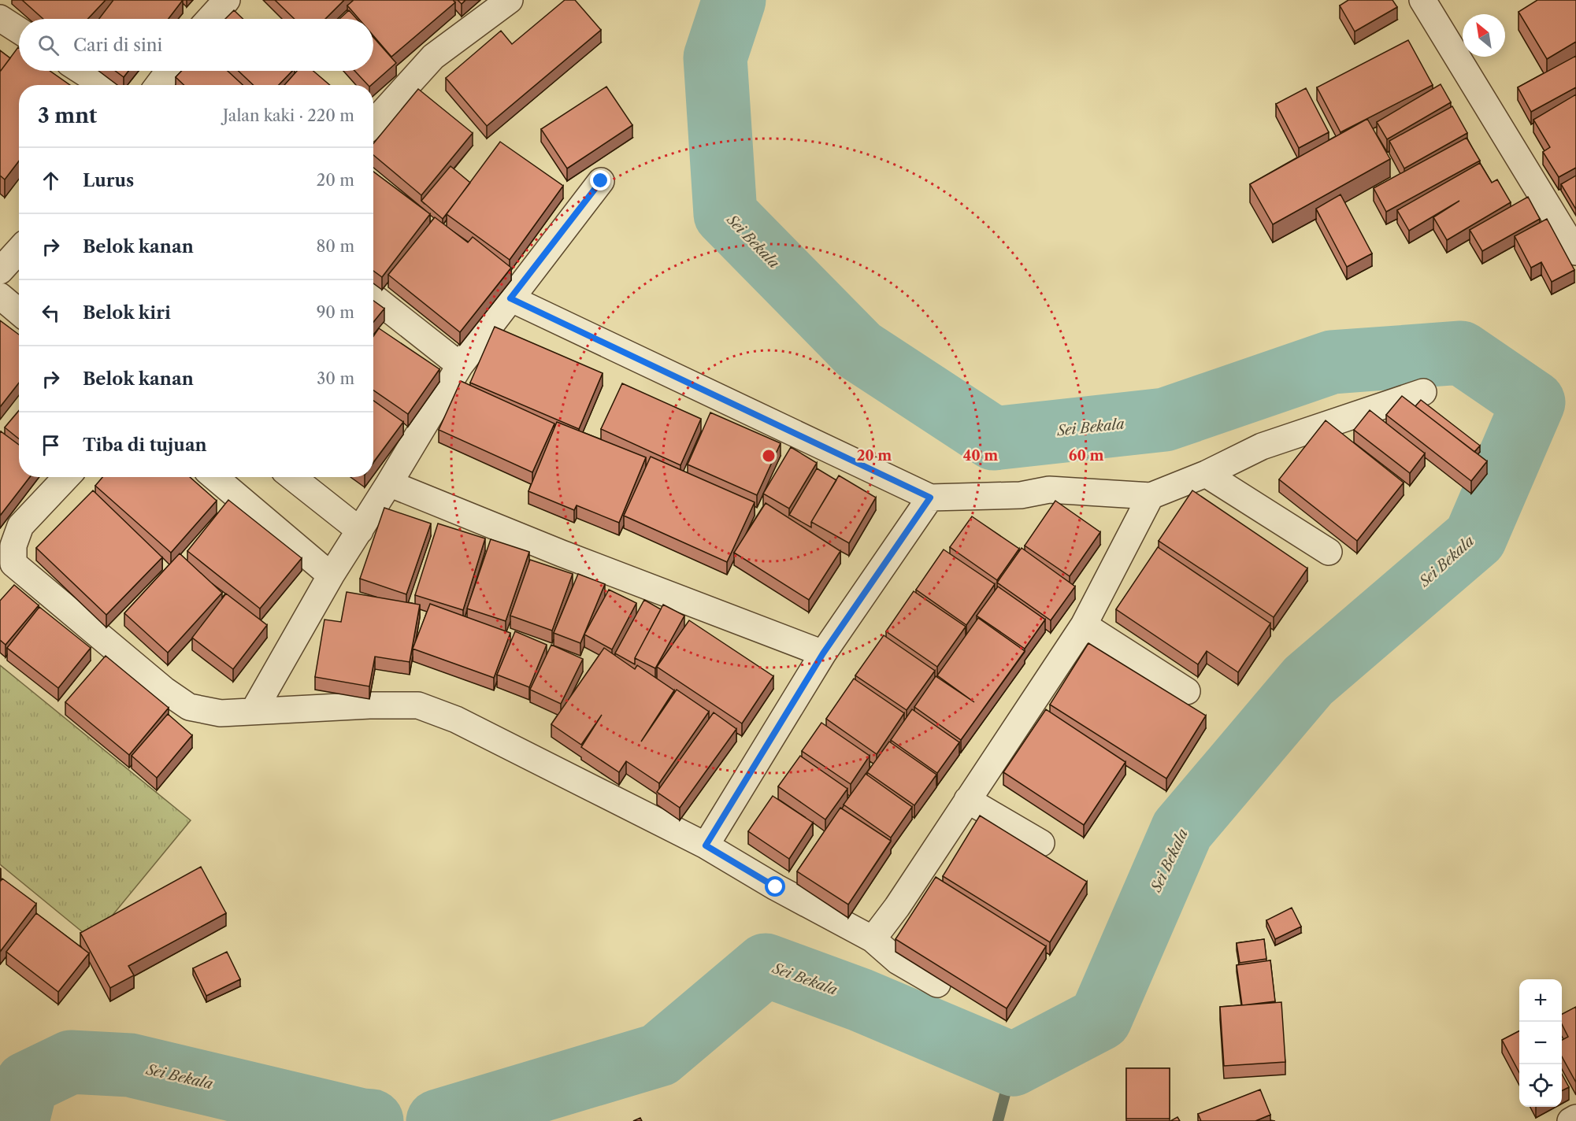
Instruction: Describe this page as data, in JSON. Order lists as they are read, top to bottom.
{
  "water": ["Sei Bekala"],
  "north": "top left",
  "page": {
    "search": "Cari di sini",
    "heading": ["3 mnt", "Jalan kaki · 220 m"],
    "list": [
      ["Lurus", "20 m"],
      ["Belok kanan", "80 m"],
      ["Belok kiri", "90 m"],
      ["Belok kanan", "30 m"],
      "Tiba di tujuan"
    ],
    "map_buttons": ["+", "−"]
  },
  "rings": ["20 m", "40 m", "60 m"]
}
